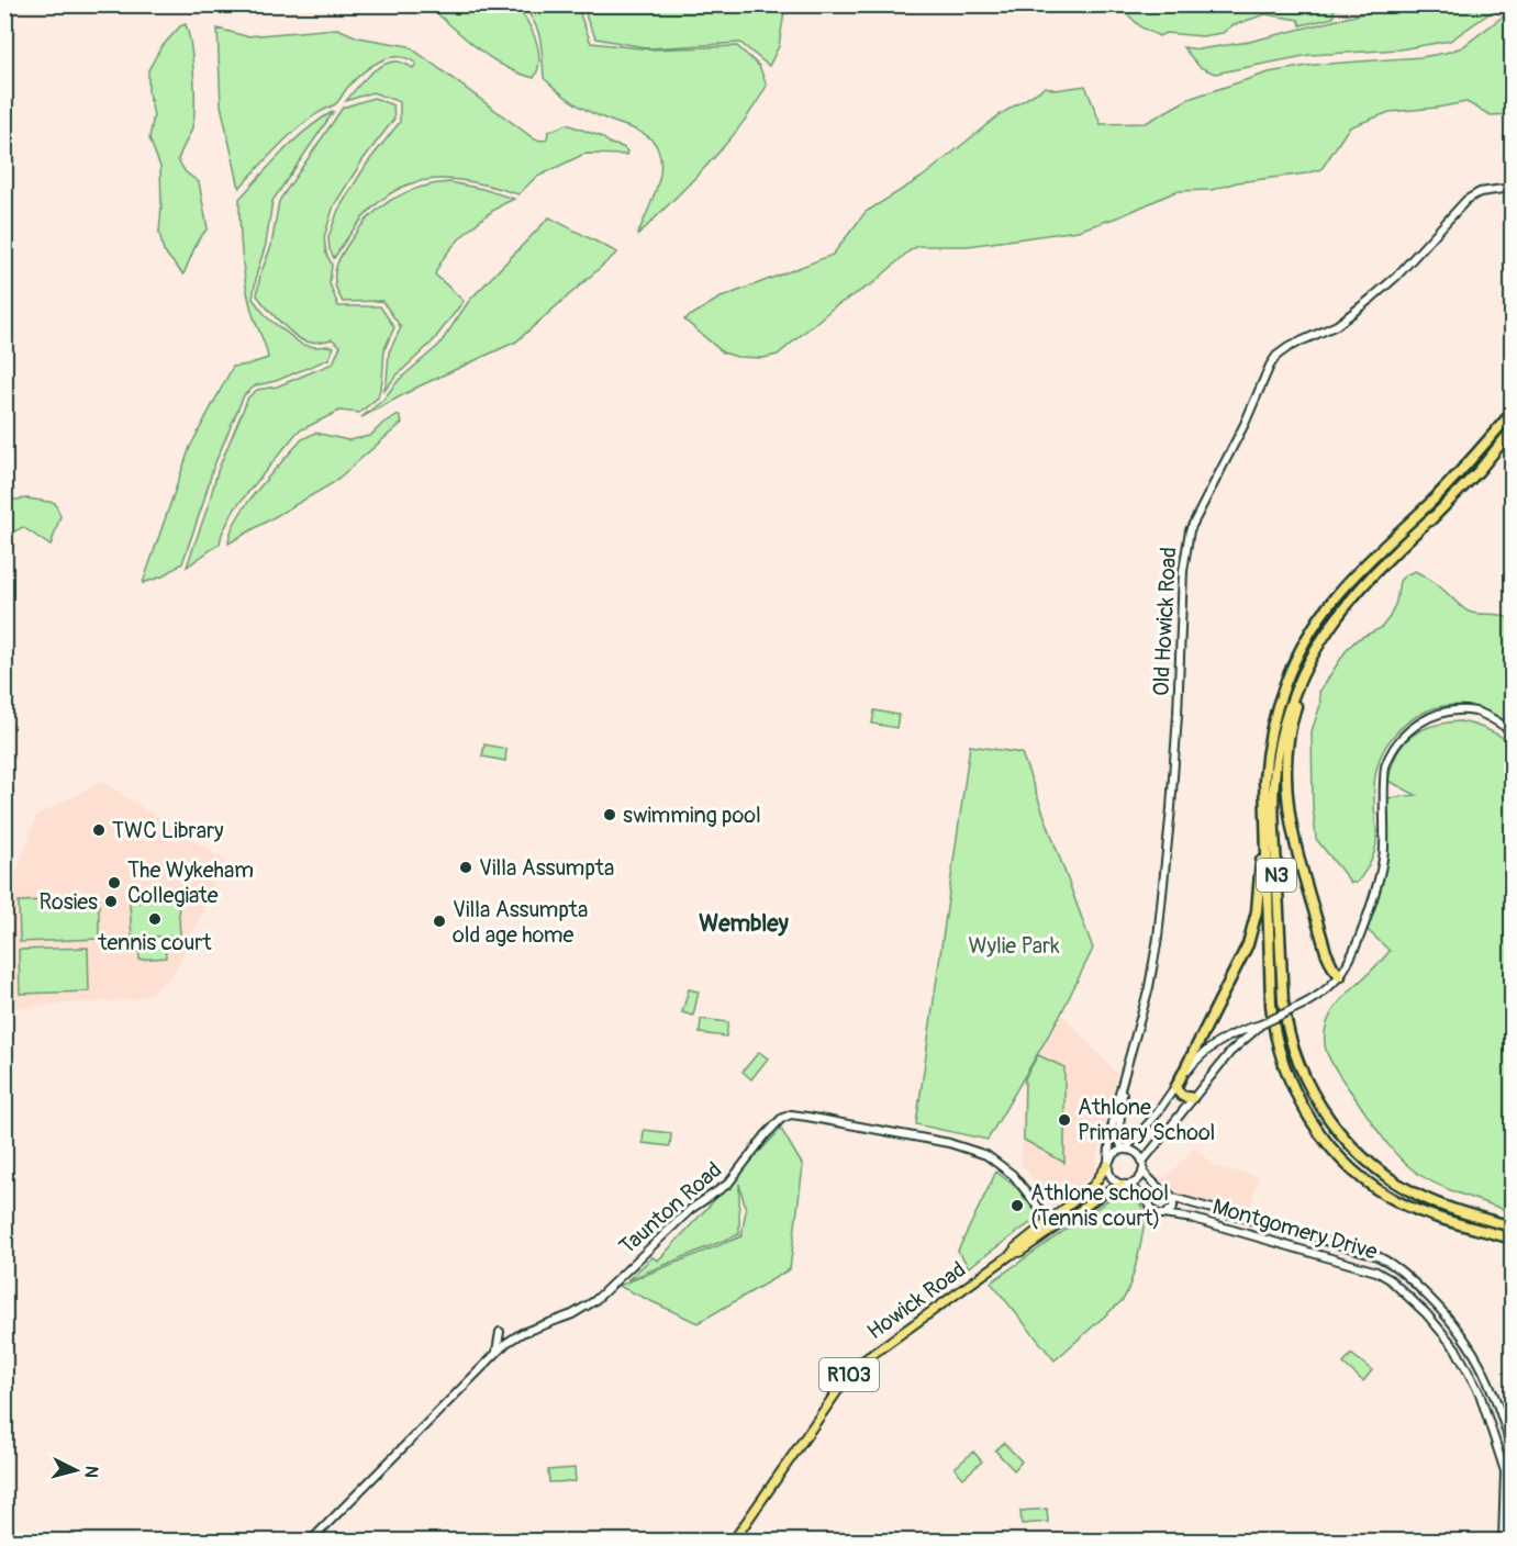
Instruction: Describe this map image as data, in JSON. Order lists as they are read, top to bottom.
{
  "streets": {
    "highway": ["N3"],
    "main road": ["Howick Road", "R103"],
    "street": ["Old Howick Road", "Taunton Road", "Montgomery Drive"]
  },
  "crossings": [
    ["Old Howick Road", "Howick Road"],
    ["Old Howick Road", "R103"],
    ["Taunton Road", "Howick Road"],
    ["Howick Road", "R103"]
  ],
  "districts": ["Wembley"],
  "parks": ["Wylie Park"],
  "places": [
    "swimming pool",
    "TWC Library",
    "Villa Assumpta",
    "The Wykeham Collegiate",
    "Rosies",
    "tennis court",
    "Villa Assumpta old age home",
    "Athlone Primary School",
    "Athlone school (Tennis court)"
  ],
  "north": "right"
}
